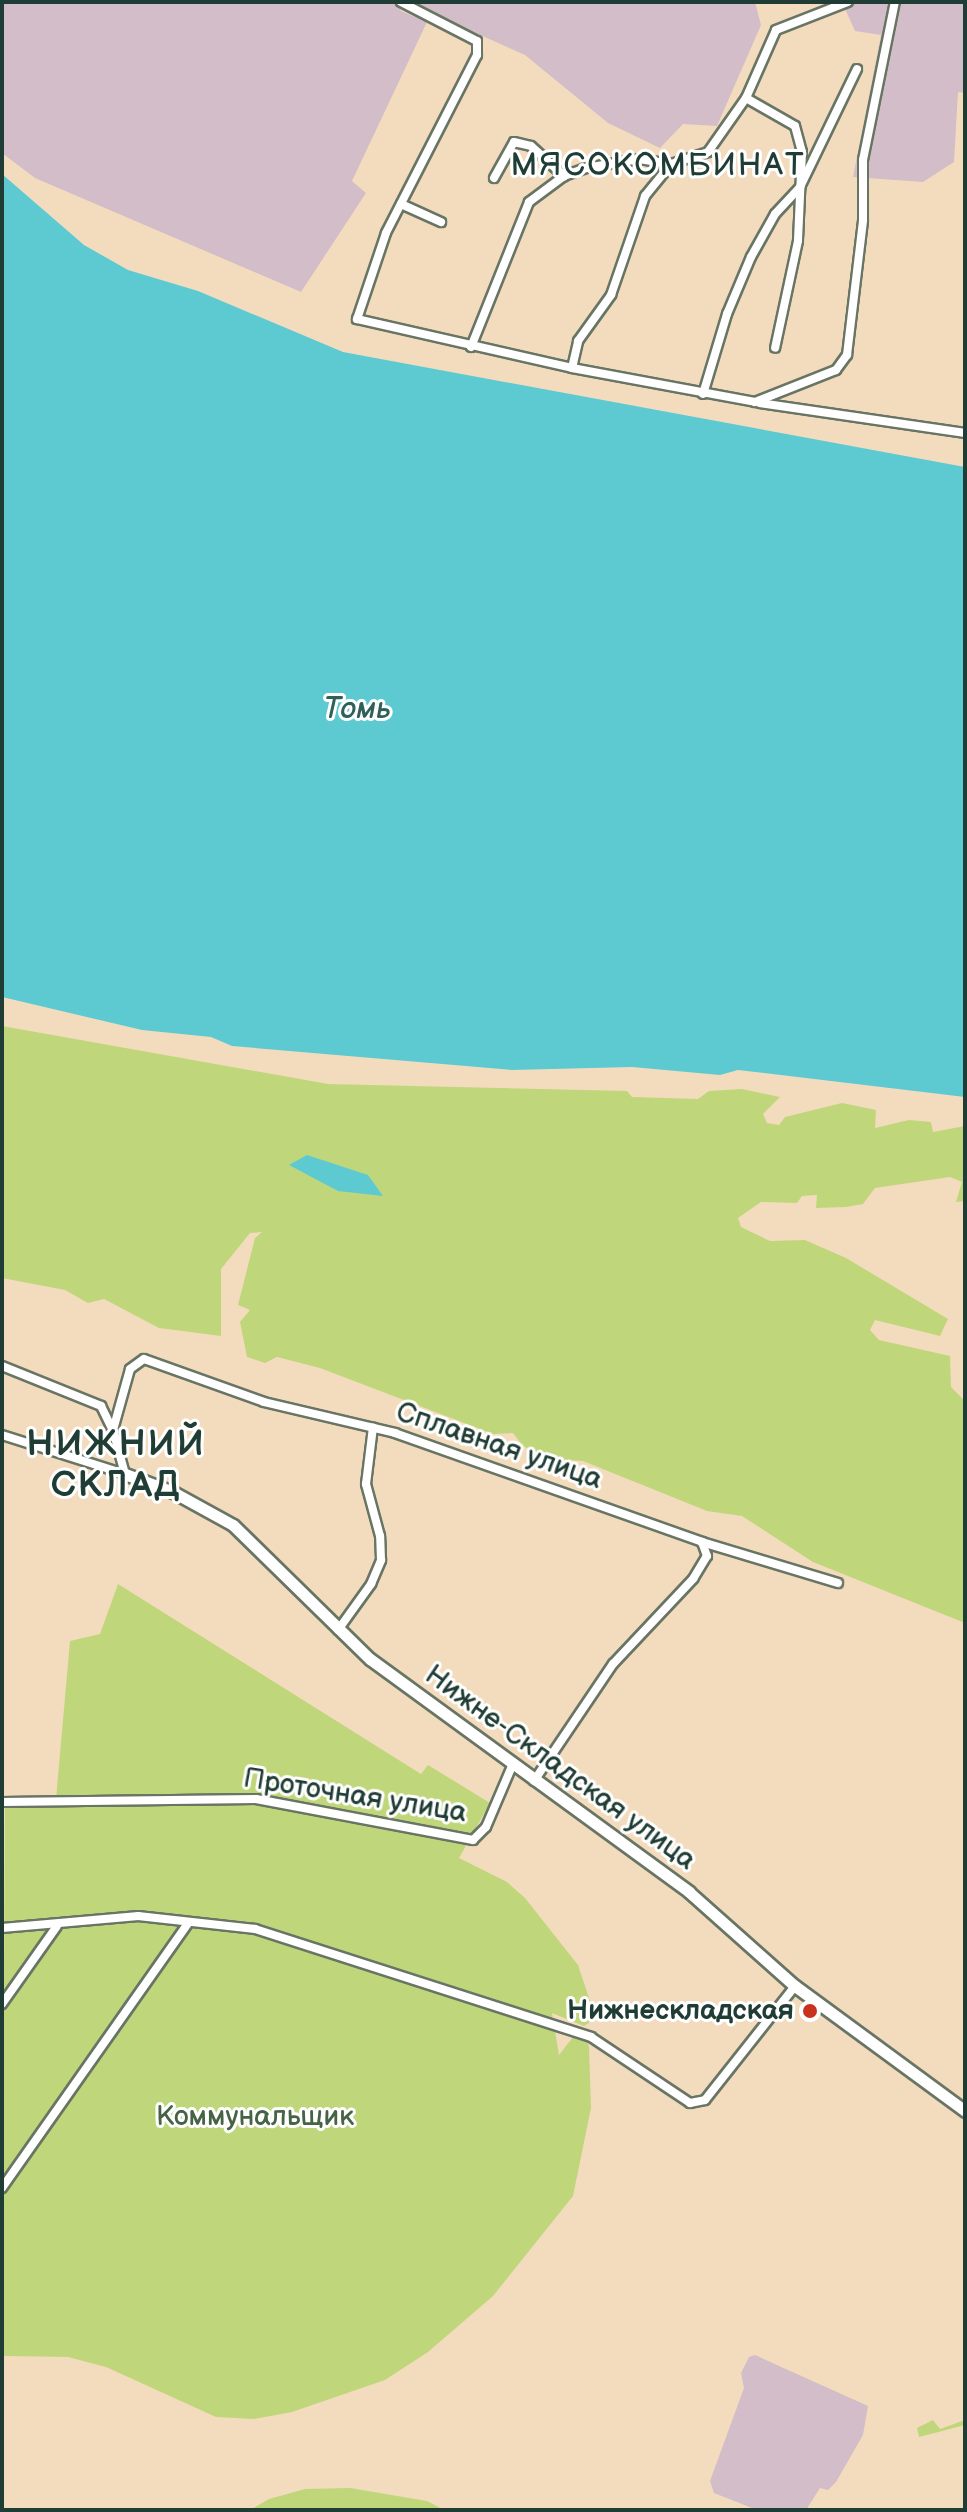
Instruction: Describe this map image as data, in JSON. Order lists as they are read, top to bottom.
{
  "streets": {
    "street": ["Сплавная улица", "Нижне-Складская улица", "Проточная улица"]
  },
  "crossings": [
    ["Нижне-Складская улица", "Проточная улица"]
  ],
  "districts": ["МЯСОКОМБИНАТ", "НИЖНИЙ СКЛАД"],
  "water": ["Томь"],
  "parks": ["Коммунальщик"],
  "places": ["Нижнескладская"]
}
